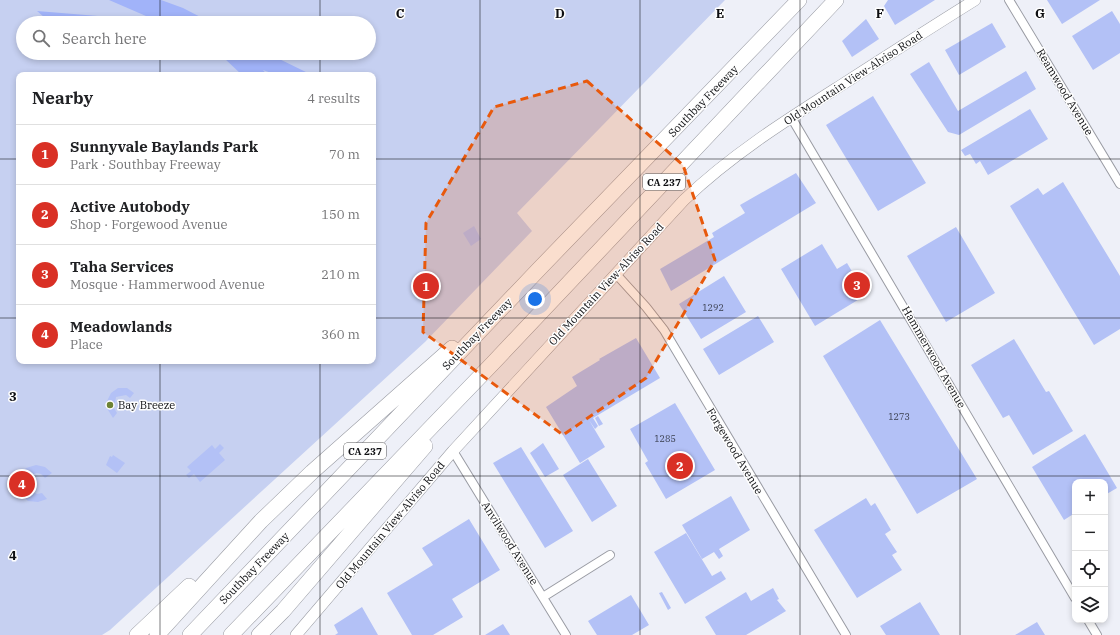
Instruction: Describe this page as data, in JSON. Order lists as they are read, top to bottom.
{
  "streets": {
    "highway": ["Southbay Freeway", "CA 237"],
    "street": [
      "Old Mountain View-Alviso Road",
      "Reamwood Avenue",
      "Hammerwood Avenue",
      "Forgewood Avenue",
      "Anvilwood Avenue"
    ]
  },
  "crossings": [
    ["Old Mountain View-Alviso Road", "Hammerwood Avenue"],
    ["Old Mountain View-Alviso Road", "Forgewood Avenue"],
    ["Old Mountain View-Alviso Road", "Anvilwood Avenue"]
  ],
  "places": ["Bay Breeze"],
  "house_numbers": ["1292", "1273", "1285"],
  "page": {
    "search": "Search here",
    "heading": ["Nearby", "4 results"],
    "list": [
      {
        "mark": "1",
        "name": "Sunnyvale Baylands Park",
        "note": "Park · Southbay Freeway",
        "value": "70 m"
      },
      {
        "mark": "2",
        "name": "Active Autobody",
        "note": "Shop · Forgewood Avenue",
        "value": "150 m"
      },
      {
        "mark": "3",
        "name": "Taha Services",
        "note": "Mosque · Hammerwood Avenue",
        "value": "210 m"
      },
      {
        "mark": "4",
        "name": "Meadowlands",
        "note": "Place",
        "value": "360 m"
      }
    ],
    "pins": [
      "3",
      "1",
      "2",
      "4"
    ],
    "map_buttons": ["+", "−"]
  },
  "grid": {
    "columns": [
      "C",
      "D",
      "E",
      "F",
      "G"
    ],
    "rows": ["3", "4"]
  }
}
